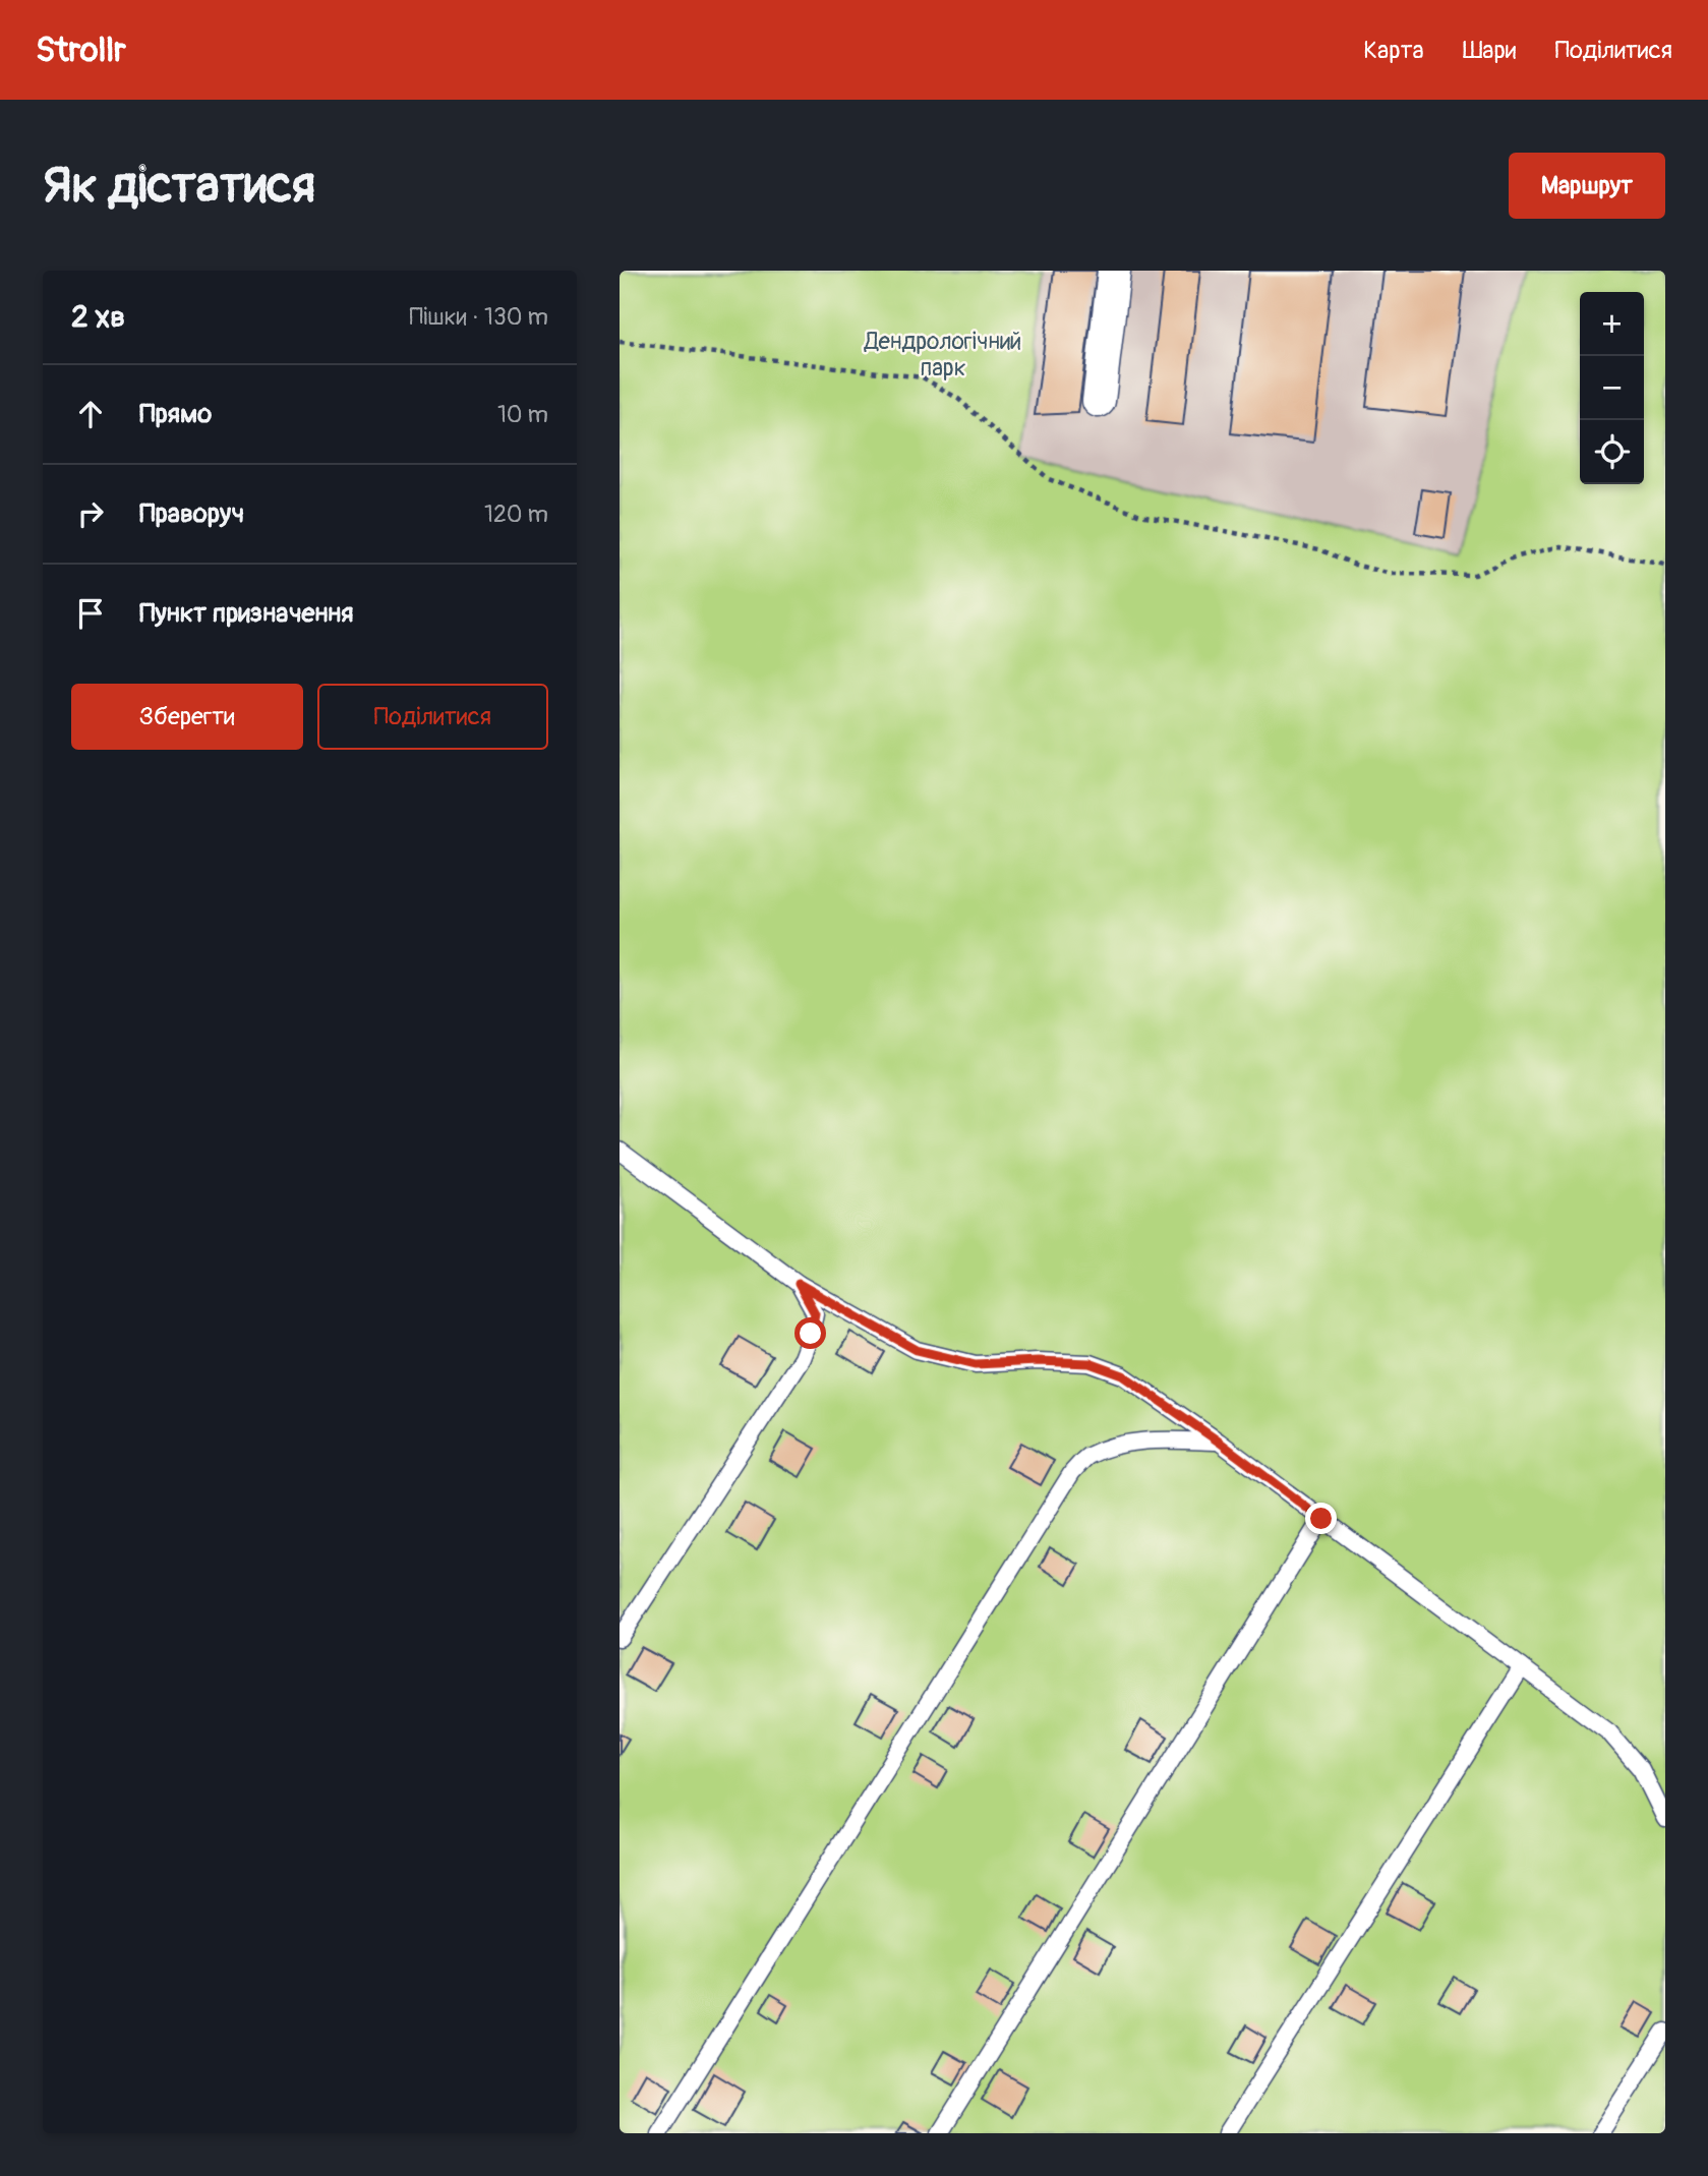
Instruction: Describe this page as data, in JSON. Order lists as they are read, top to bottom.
{
  "parks": ["Дендрологічний парк"],
  "page": {
    "header": "Strollr",
    "nav": ["Карта", "Шари", "Поділитися"],
    "buttons": [
      "Маршрут",
      ["Зберегти", "Поділитися"]
    ],
    "title": "Як дістатися",
    "heading": ["2 хв", "Пішки · 130 m"],
    "map_buttons": ["+", "−"],
    "list": [
      ["Прямо", "10 m"],
      ["Праворуч", "120 m"],
      "Пункт призначення"
    ]
  }
}
